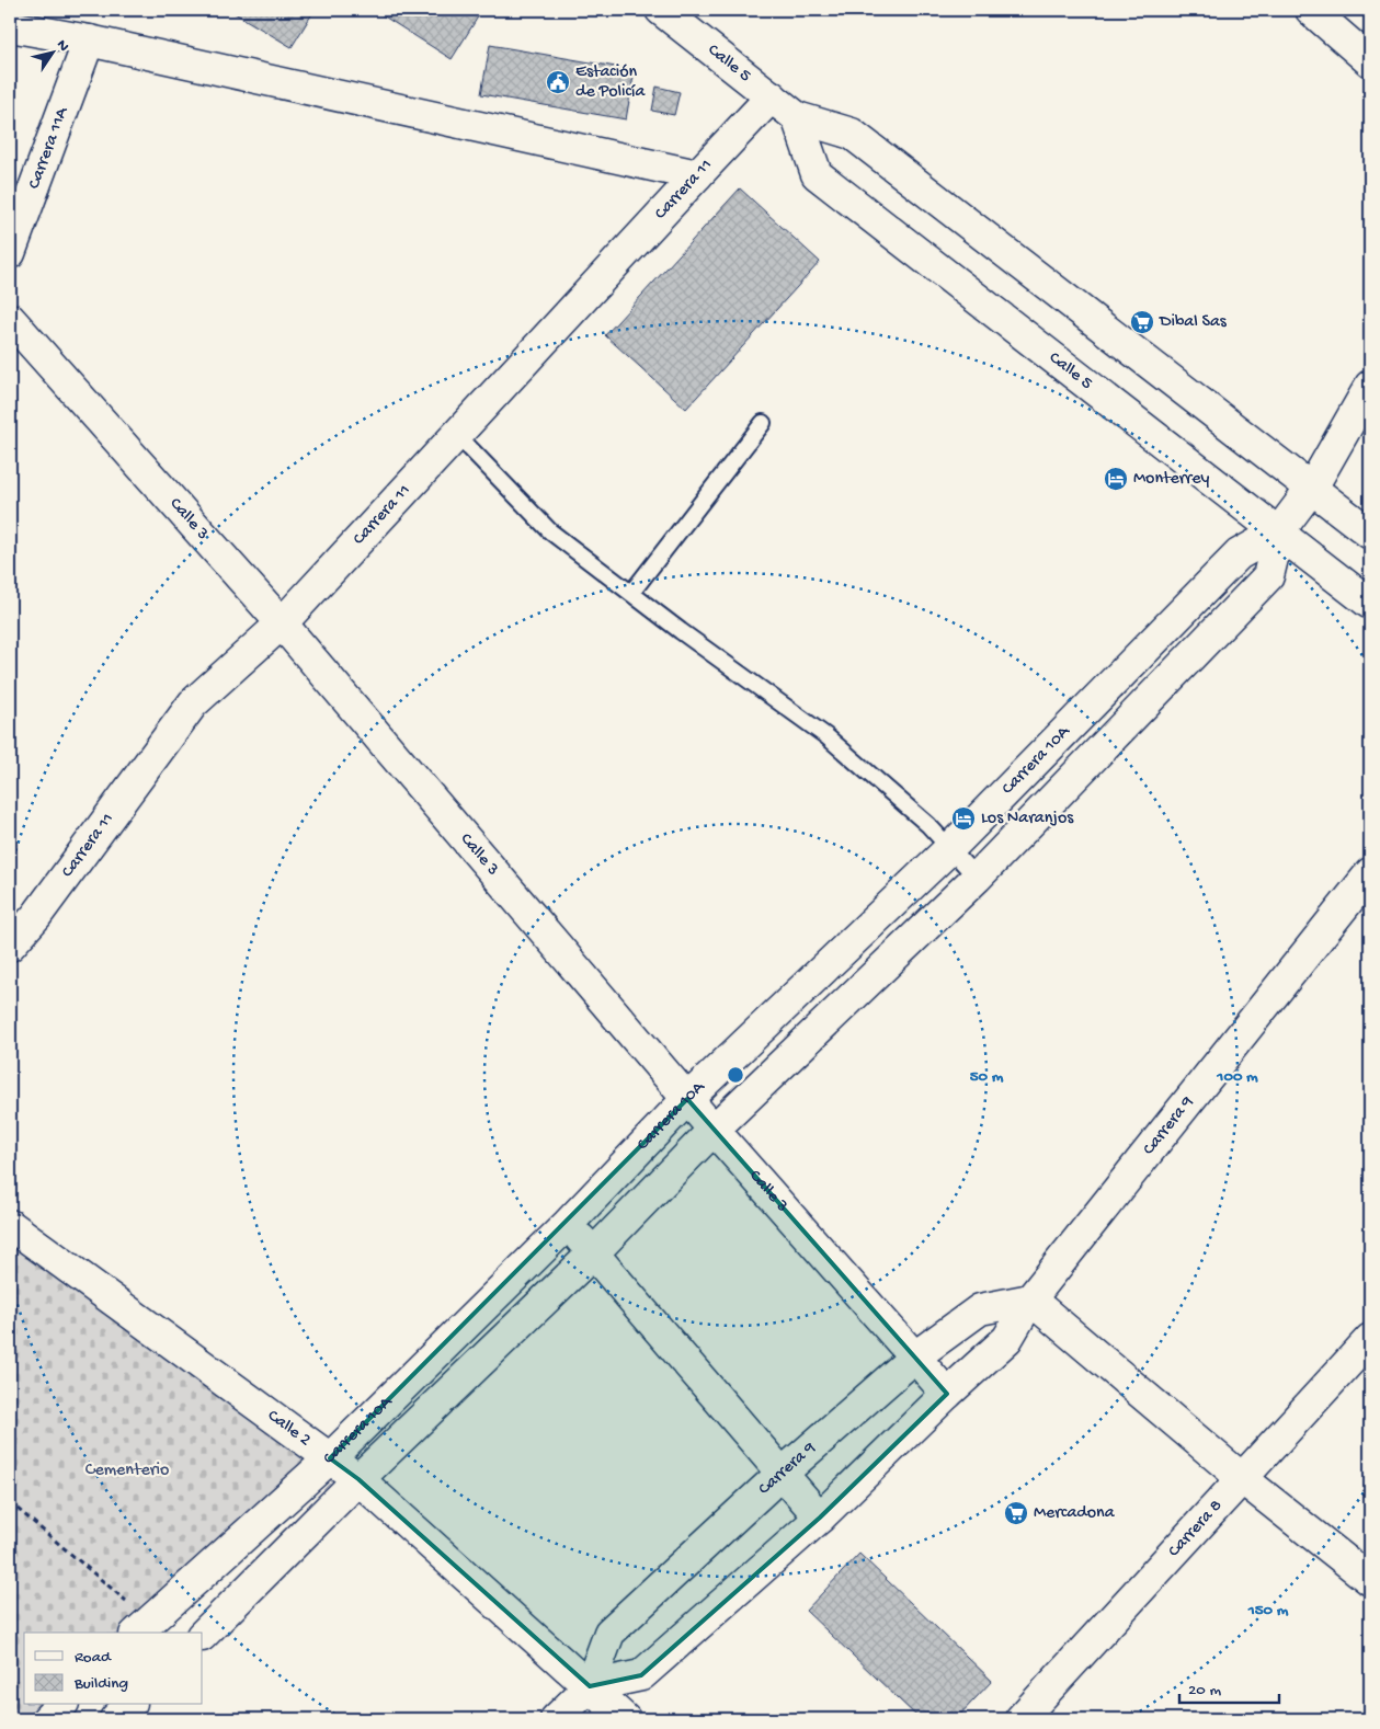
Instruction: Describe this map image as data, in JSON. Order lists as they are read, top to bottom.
{
  "streets": {
    "street": [
      "Calle 5",
      "Carrera 11A",
      "Carrera 11",
      "Calle 3",
      "Carrera 10A",
      "Carrera 9",
      "Calle 2",
      "Carrera 8"
    ]
  },
  "crossings": [
    ["Calle 5", "Carrera 11"],
    ["Calle 5", "Carrera 10A"],
    ["Carrera 11", "Calle 3"],
    ["Calle 3", "Carrera 10A"],
    ["Calle 3", "Carrera 9"],
    ["Carrera 10A", "Calle 2"],
    ["Carrera 9", "Calle 2"]
  ],
  "parks": ["Cementerio"],
  "places": {
    "public building": ["Estación de Policía"],
    "supermarket": ["Dibal Sas", "Mercadona"],
    "hotel": ["Monterrey", "Los Naranjos"]
  },
  "legend": ["Road", "Building"],
  "scale_bar": "20 m",
  "north": "top right",
  "rings": ["50 m", "100 m", "150 m"]
}
